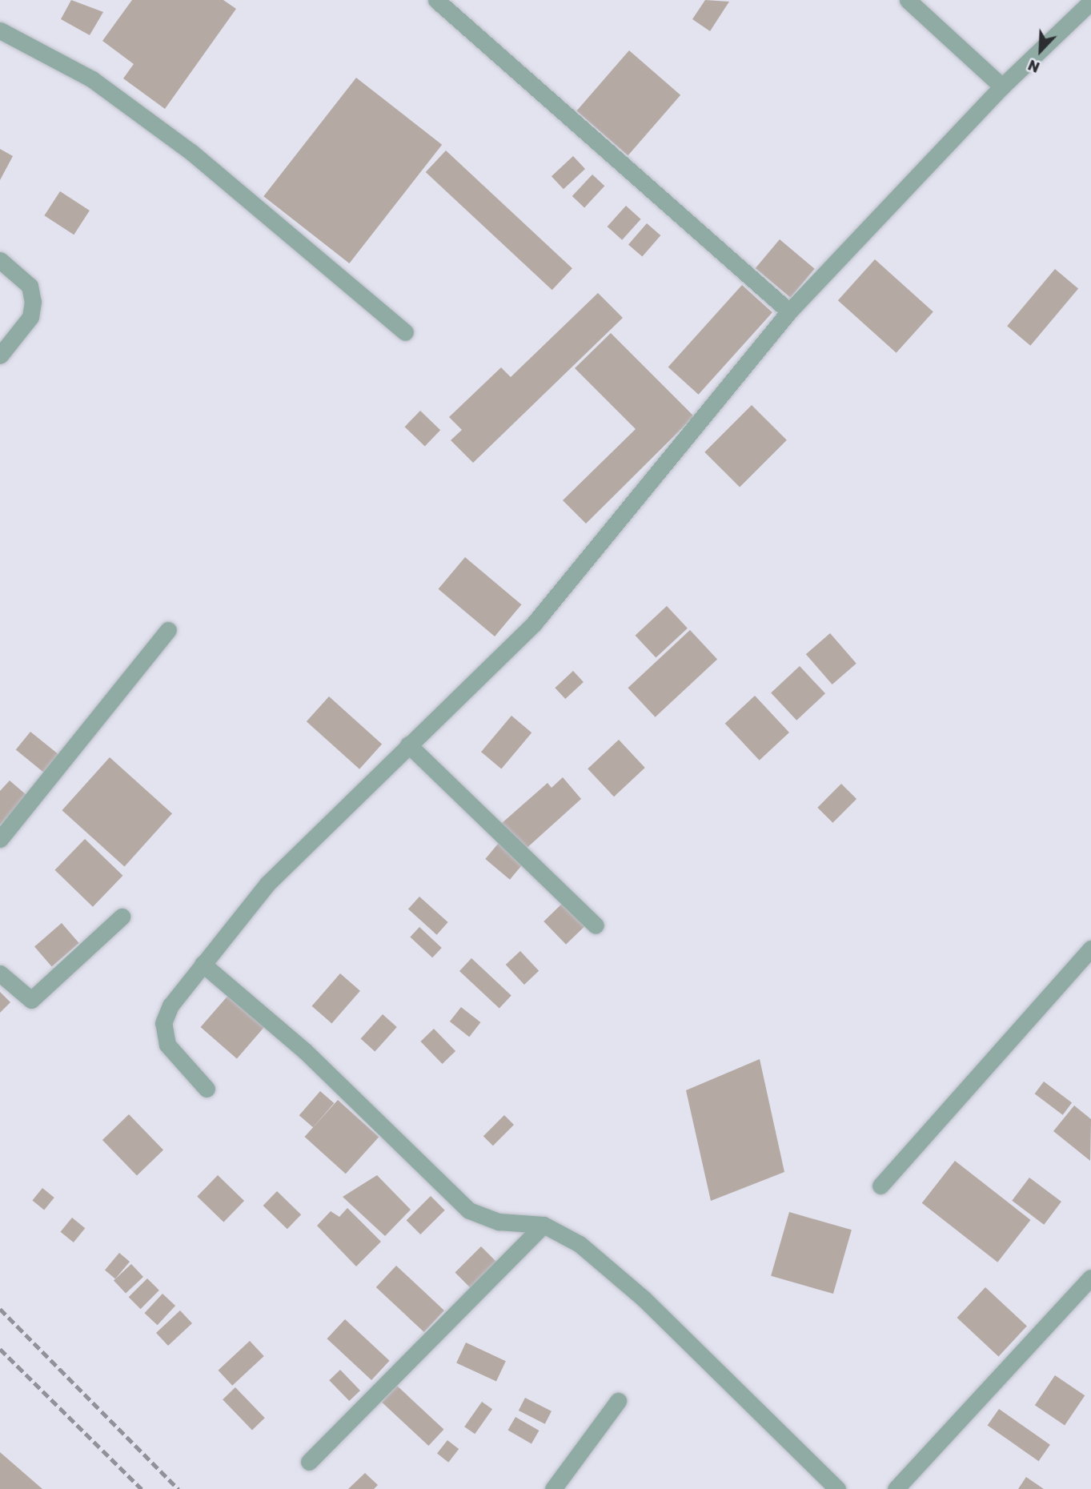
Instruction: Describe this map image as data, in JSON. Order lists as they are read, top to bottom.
{
  "north": "bottom left"
}
